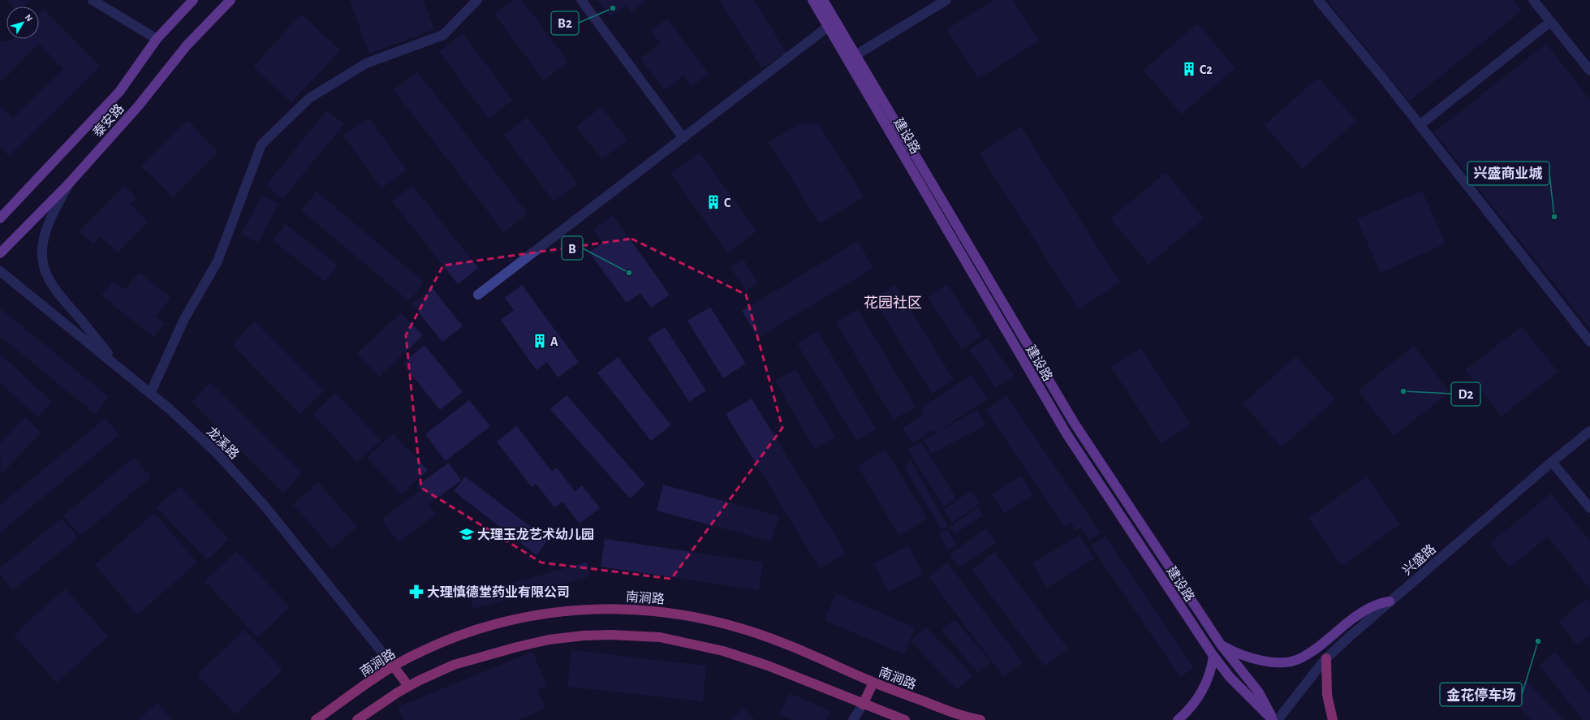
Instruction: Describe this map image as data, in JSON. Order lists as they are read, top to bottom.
{
  "streets": {
    "highway": ["南涧路"],
    "main road": ["泰安路", "建设路"],
    "street": ["龙溪路", "兴盛路"]
  },
  "crossings": [
    ["龙溪路", "南涧路"]
  ],
  "districts": ["花园社区"],
  "places": {
    "other": [
      "B2",
      "兴盛商业城",
      "B",
      "D2",
      "金花停车场"
    ],
    "building": ["C2", "C", "A"],
    "school or university": ["大理玉龙艺术幼儿园"],
    "pharmacy": ["大理慎德堂药业有限公司"]
  },
  "north": "top right"
}
